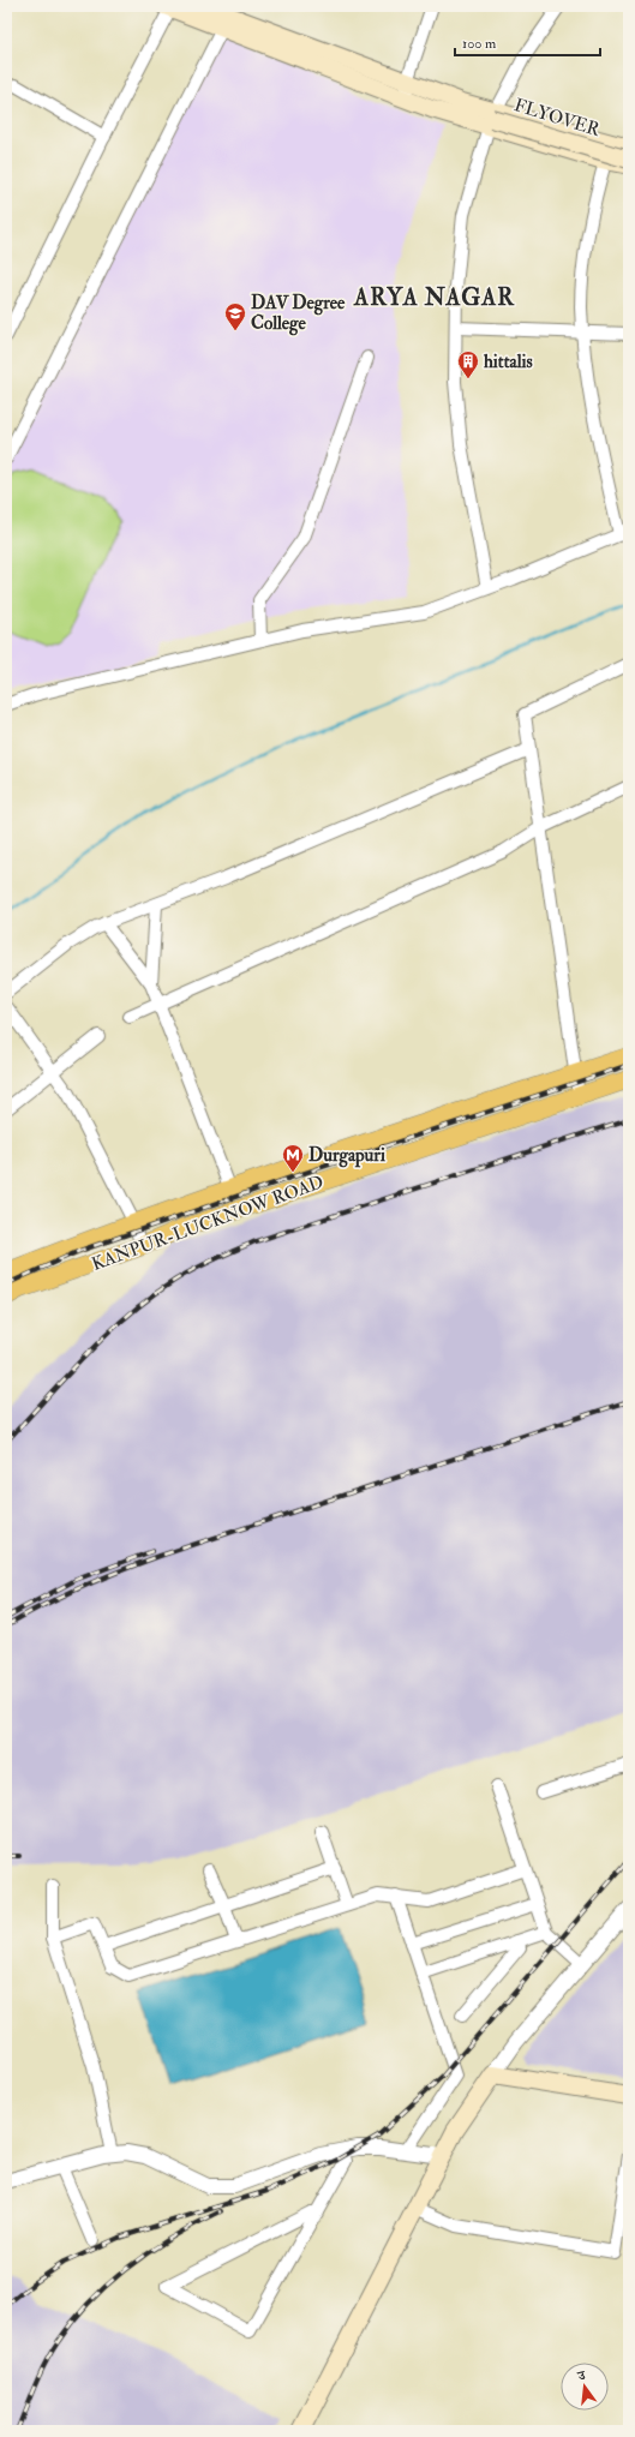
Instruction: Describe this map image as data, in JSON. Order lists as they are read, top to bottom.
{
  "streets": {
    "main road": ["FLYOVER", "KANPUR-LUCKNOW ROAD"]
  },
  "districts": ["ARYA NAGAR"],
  "places": {
    "school or university": ["DAV Degree College"],
    "building": ["hittalis"],
    "metro station": ["Durgapuri"]
  },
  "scale_bar": "100 m",
  "north": "top"
}
